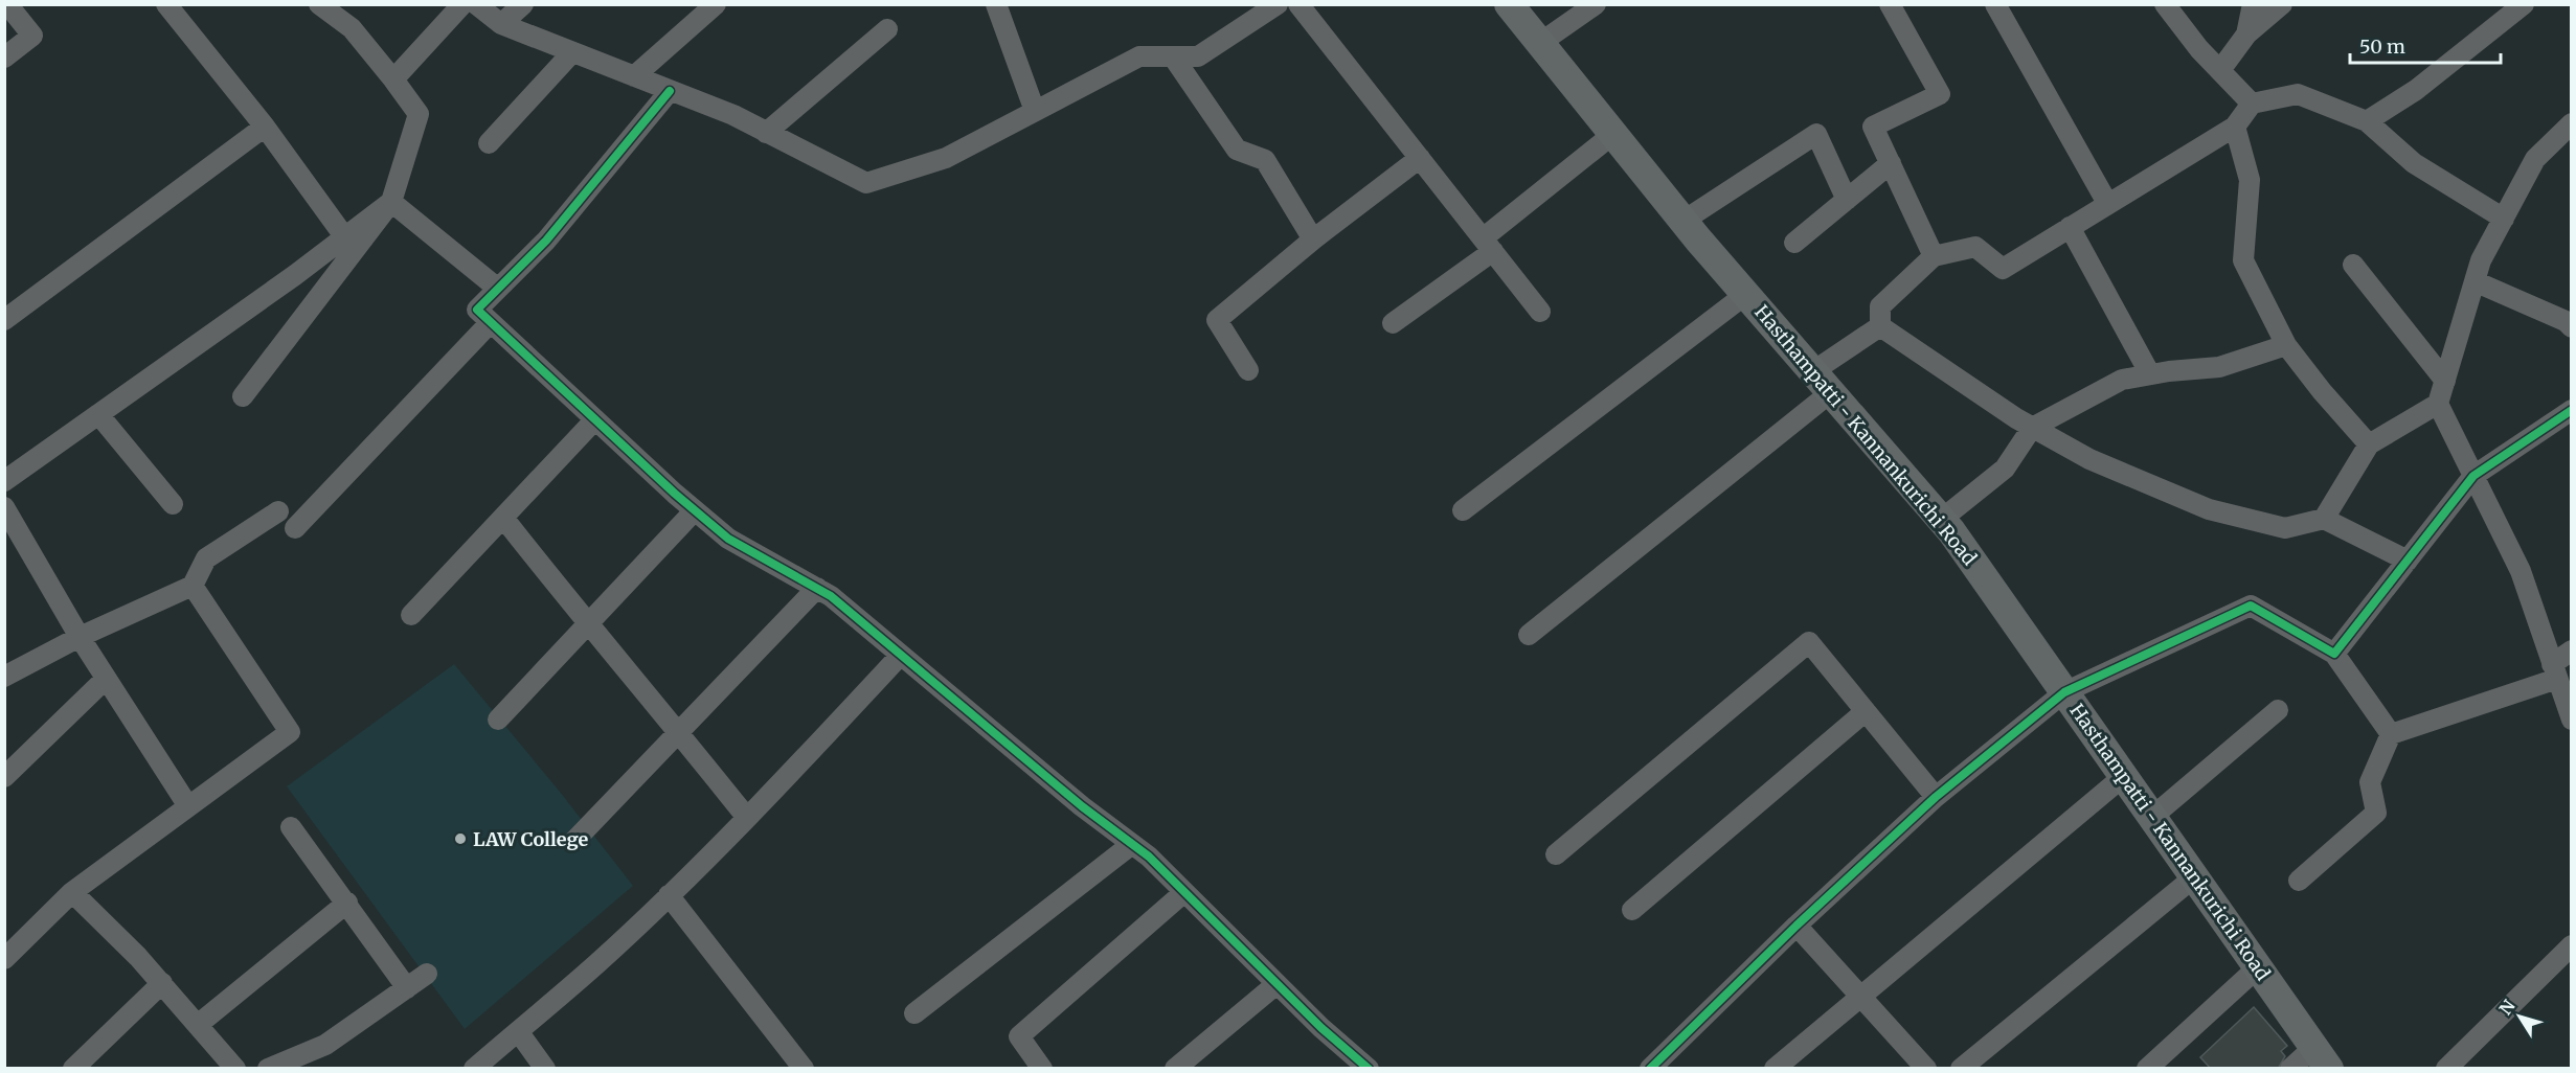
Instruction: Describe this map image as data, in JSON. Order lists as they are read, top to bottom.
{
  "streets": {
    "main road": ["Hasthampatti - Kannankurichi Road"]
  },
  "places": ["LAW College"],
  "scale_bar": "50 m",
  "north": "top left"
}
